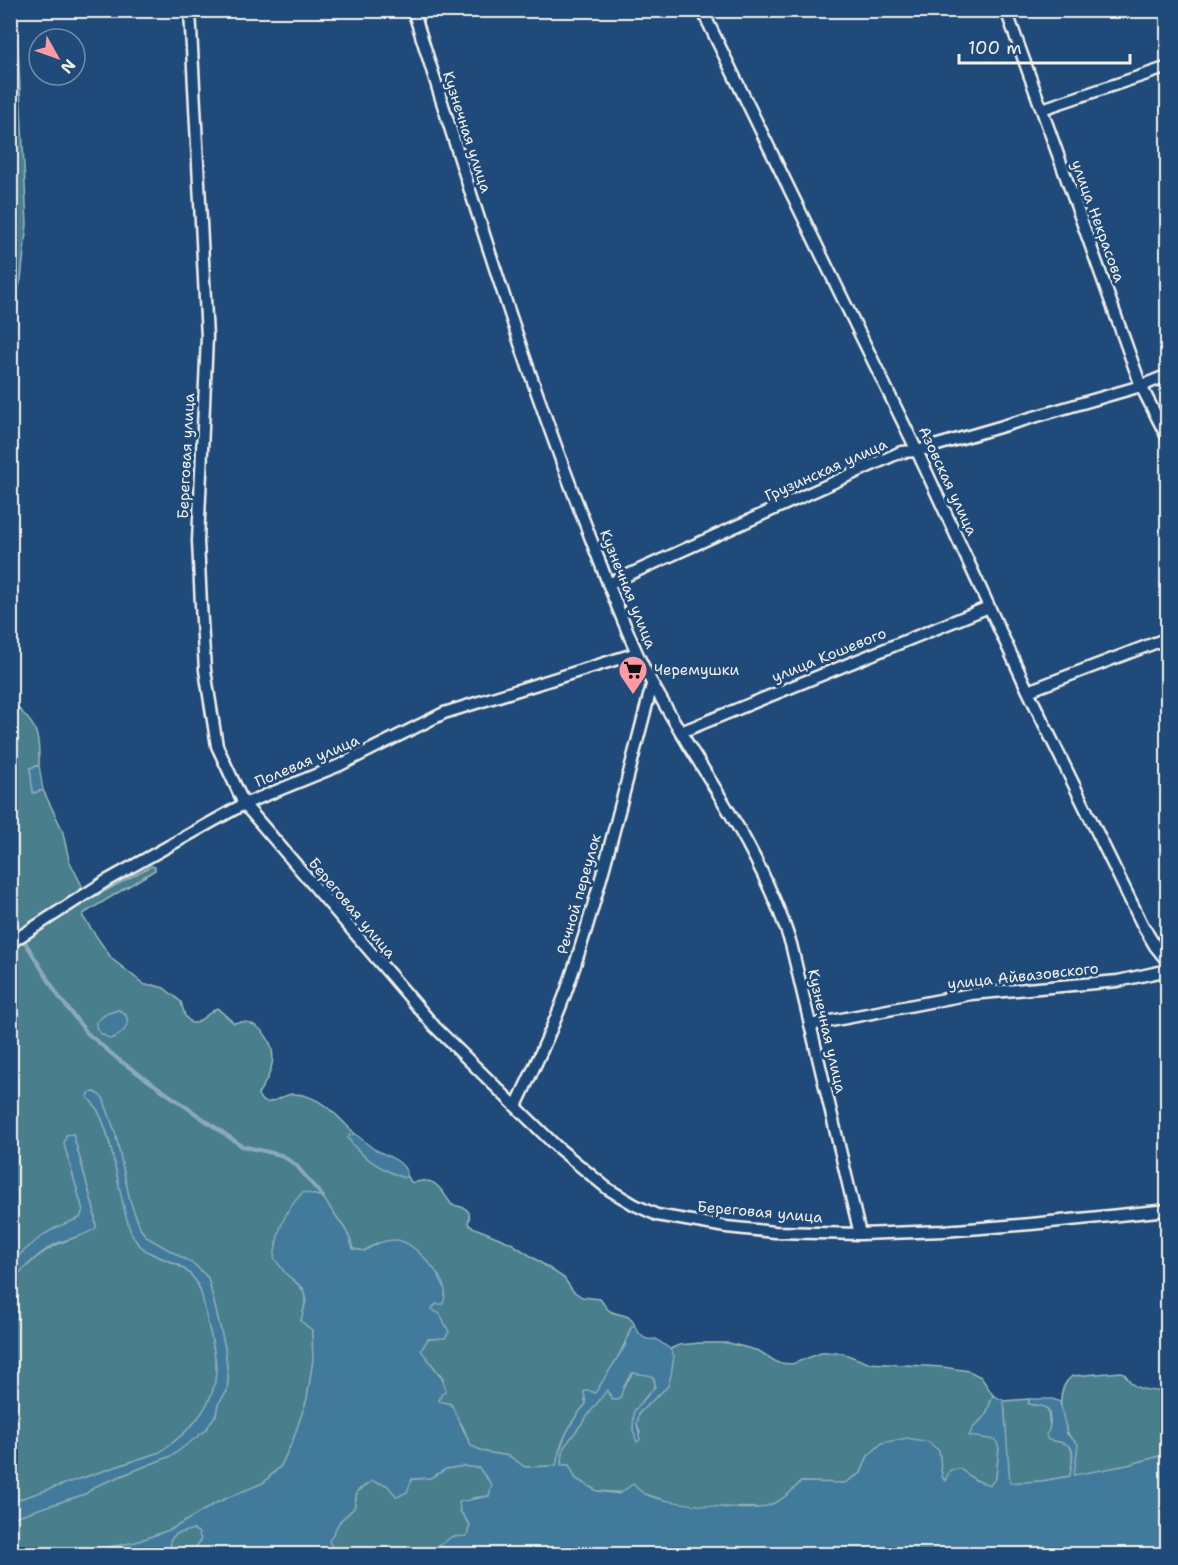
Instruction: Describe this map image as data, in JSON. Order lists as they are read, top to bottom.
{
  "streets": {
    "street": [
      "Кузнечная улица",
      "улица Некрасова",
      "Береговая улица",
      "Грузинская улица",
      "Азовская улица",
      "улица Кошевого",
      "Полевая улица",
      "Речной переулок",
      "улица Айвазовского"
    ]
  },
  "crossings": [
    ["Кузнечная улица", "Береговая улица"],
    ["Кузнечная улица", "Грузинская улица"],
    ["Кузнечная улица", "улица Кошевого"],
    ["Кузнечная улица", "Полевая улица"],
    ["Кузнечная улица", "Речной переулок"],
    ["Кузнечная улица", "улица Айвазовского"],
    ["улица Некрасова", "Грузинская улица"],
    ["Береговая улица", "Полевая улица"],
    ["Береговая улица", "Речной переулок"],
    ["Грузинская улица", "Азовская улица"],
    ["Азовская улица", "улица Кошевого"]
  ],
  "places": {
    "supermarket": ["Черемушки"]
  },
  "scale_bar": "100 m",
  "north": "bottom right"
}
